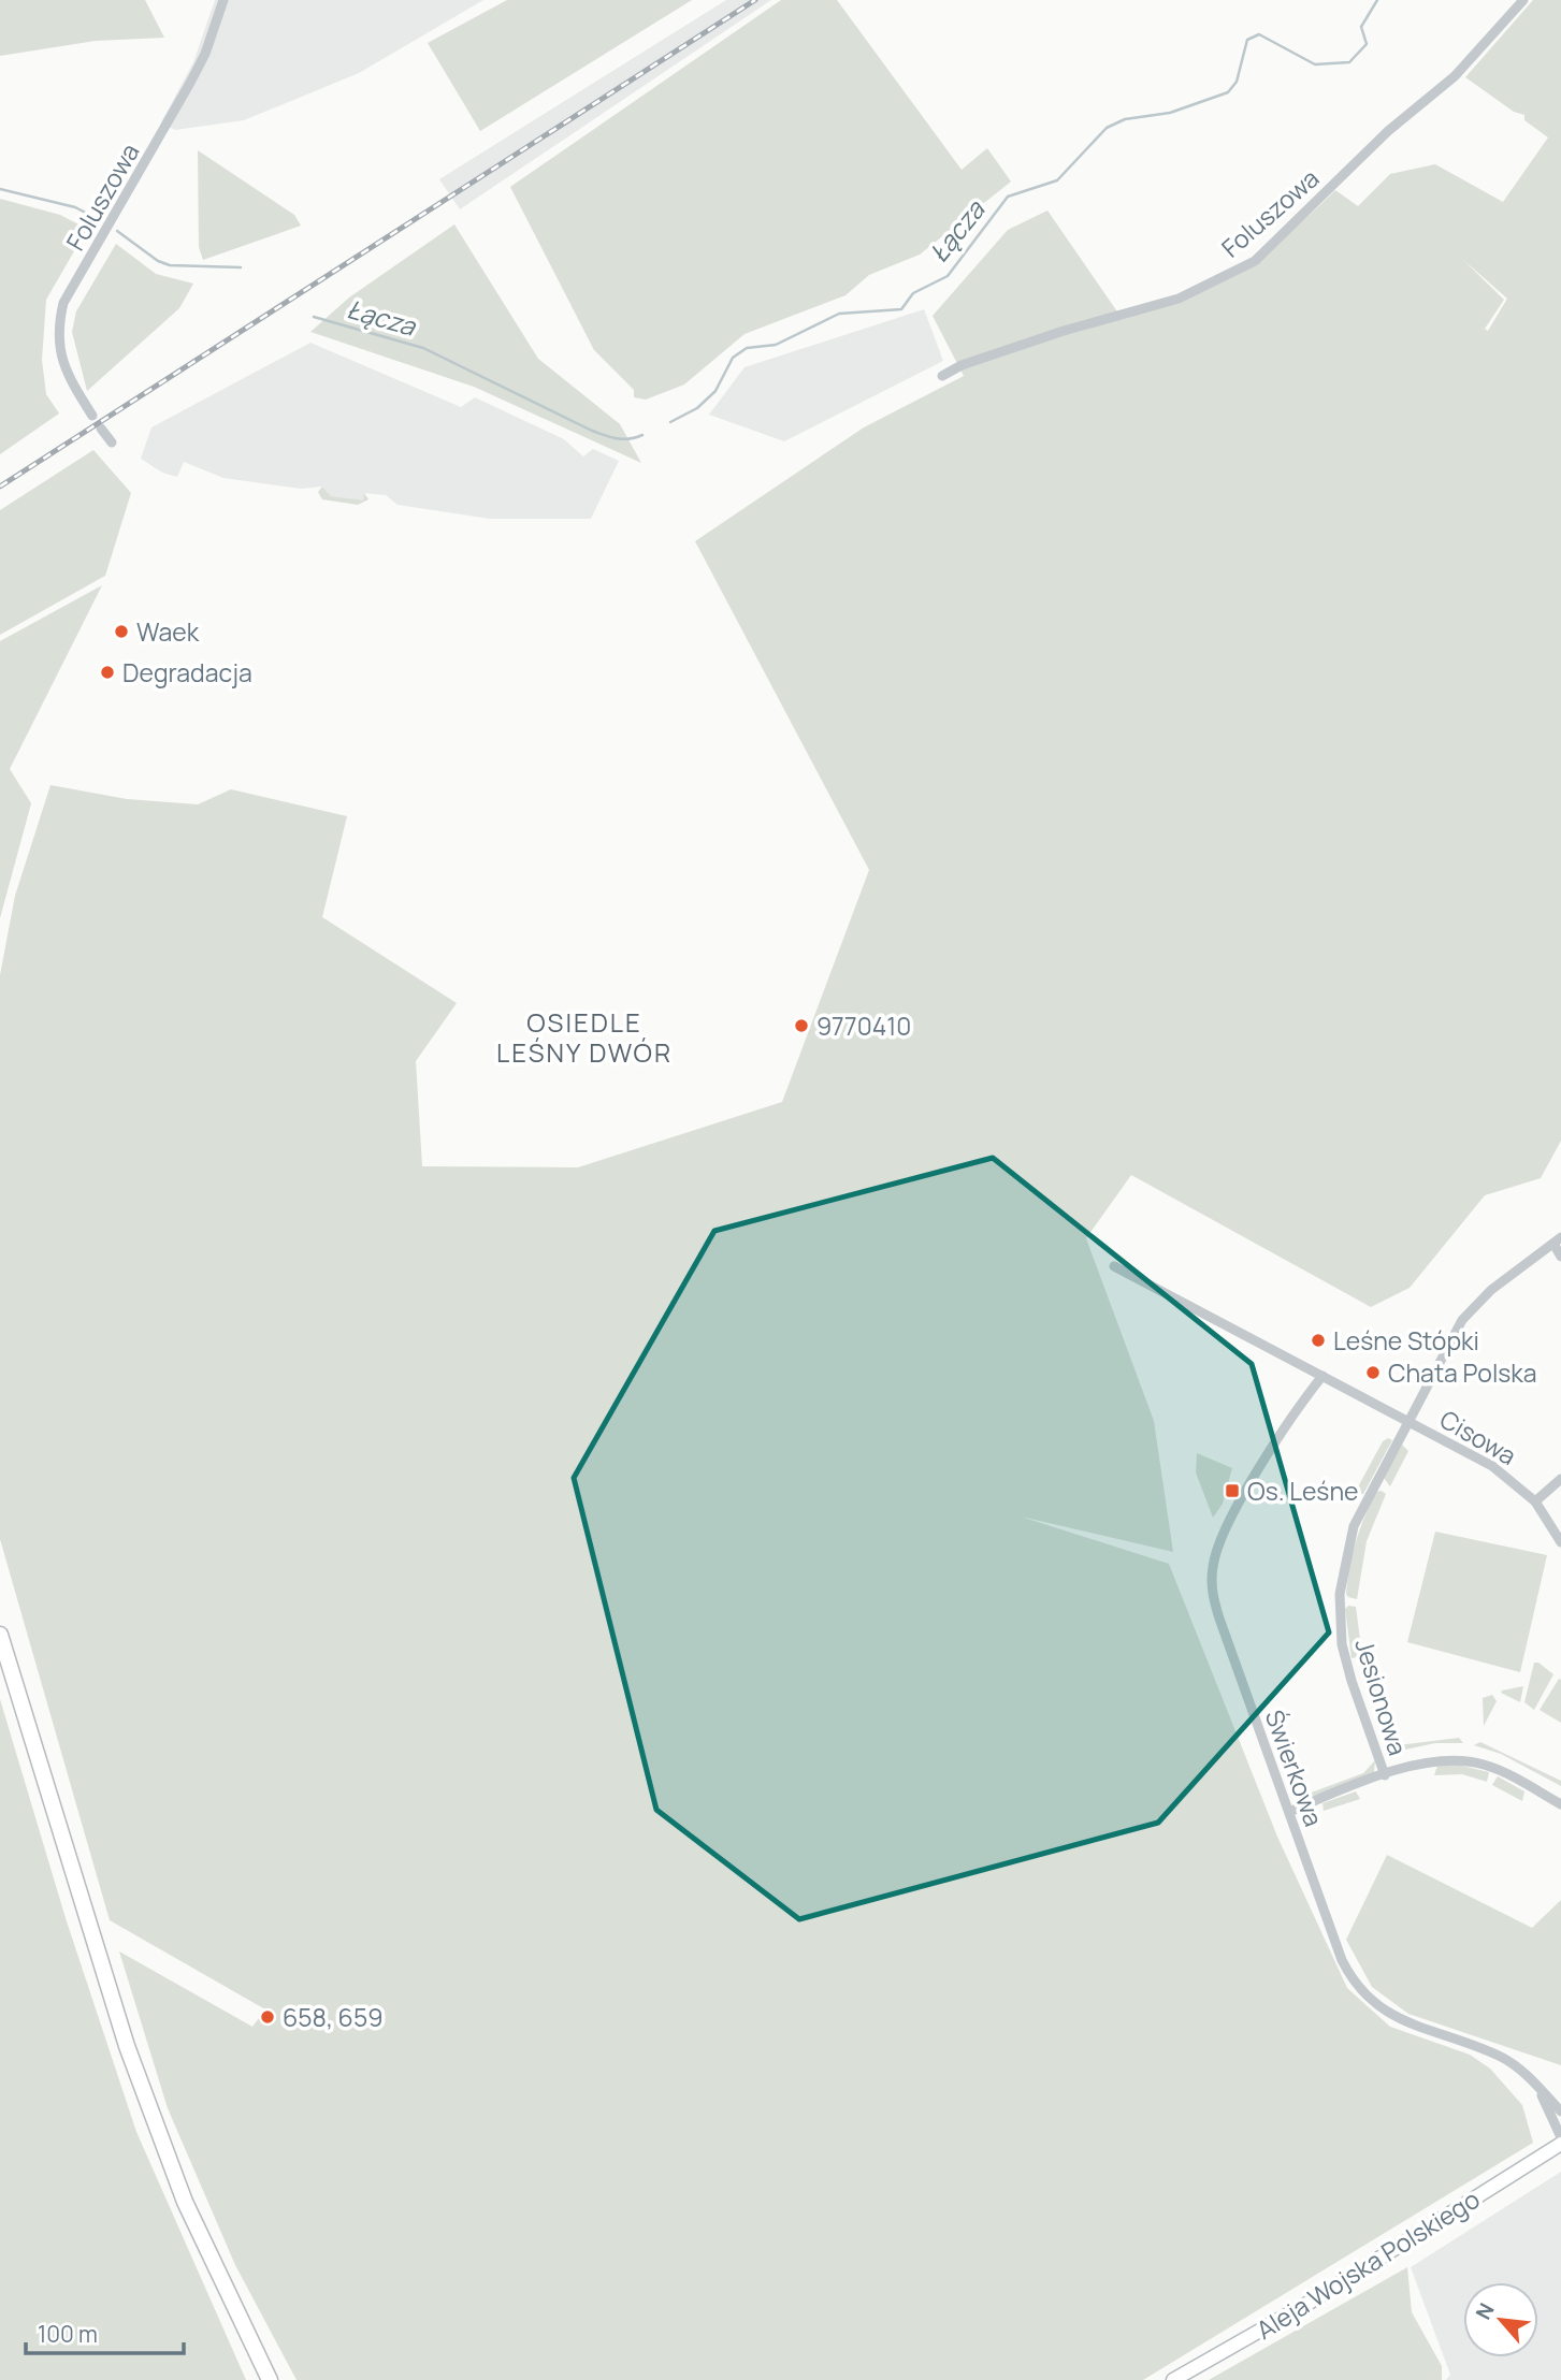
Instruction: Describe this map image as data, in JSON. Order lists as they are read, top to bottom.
{
  "streets": {
    "main road": ["Aleja Wojska Polskiego"],
    "street": [
      "Foluszowa",
      "Cisowa",
      "Jesionowa",
      "Świerkowa"
    ]
  },
  "crossings": [
    ["Cisowa", "Jesionowa"],
    ["Cisowa", "Świerkowa"]
  ],
  "districts": ["OSIEDLE LEŚNY DWÓR"],
  "water": ["Łącza"],
  "places": {
    "other": [
      "Waek",
      "Degradacja",
      "9770410",
      "Leśne Stópki",
      "Chata Polska",
      "658, 659"
    ],
    "transit": ["Os. Leśne"]
  },
  "scale_bar": "100 m",
  "north": "top left"
}
